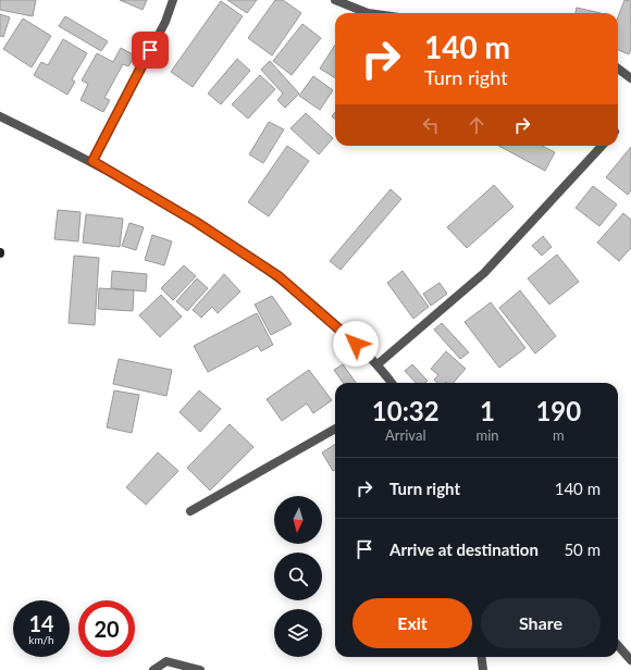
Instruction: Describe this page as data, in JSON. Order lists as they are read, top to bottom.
{
  "north": "bottom",
  "page": {
    "turn": ["140 m", "Turn right"],
    "eta": [
      "10:32",
      "Arrival",
      "1",
      "min",
      "190",
      "m"
    ],
    "list": [
      {
        "name": "Turn right",
        "value": "140 m"
      },
      {
        "name": "Arrive at destination",
        "value": "50 m"
      }
    ],
    "buttons": ["Exit", "Share"],
    "speed": "14 km/h",
    "limit": "20"
  }
}
